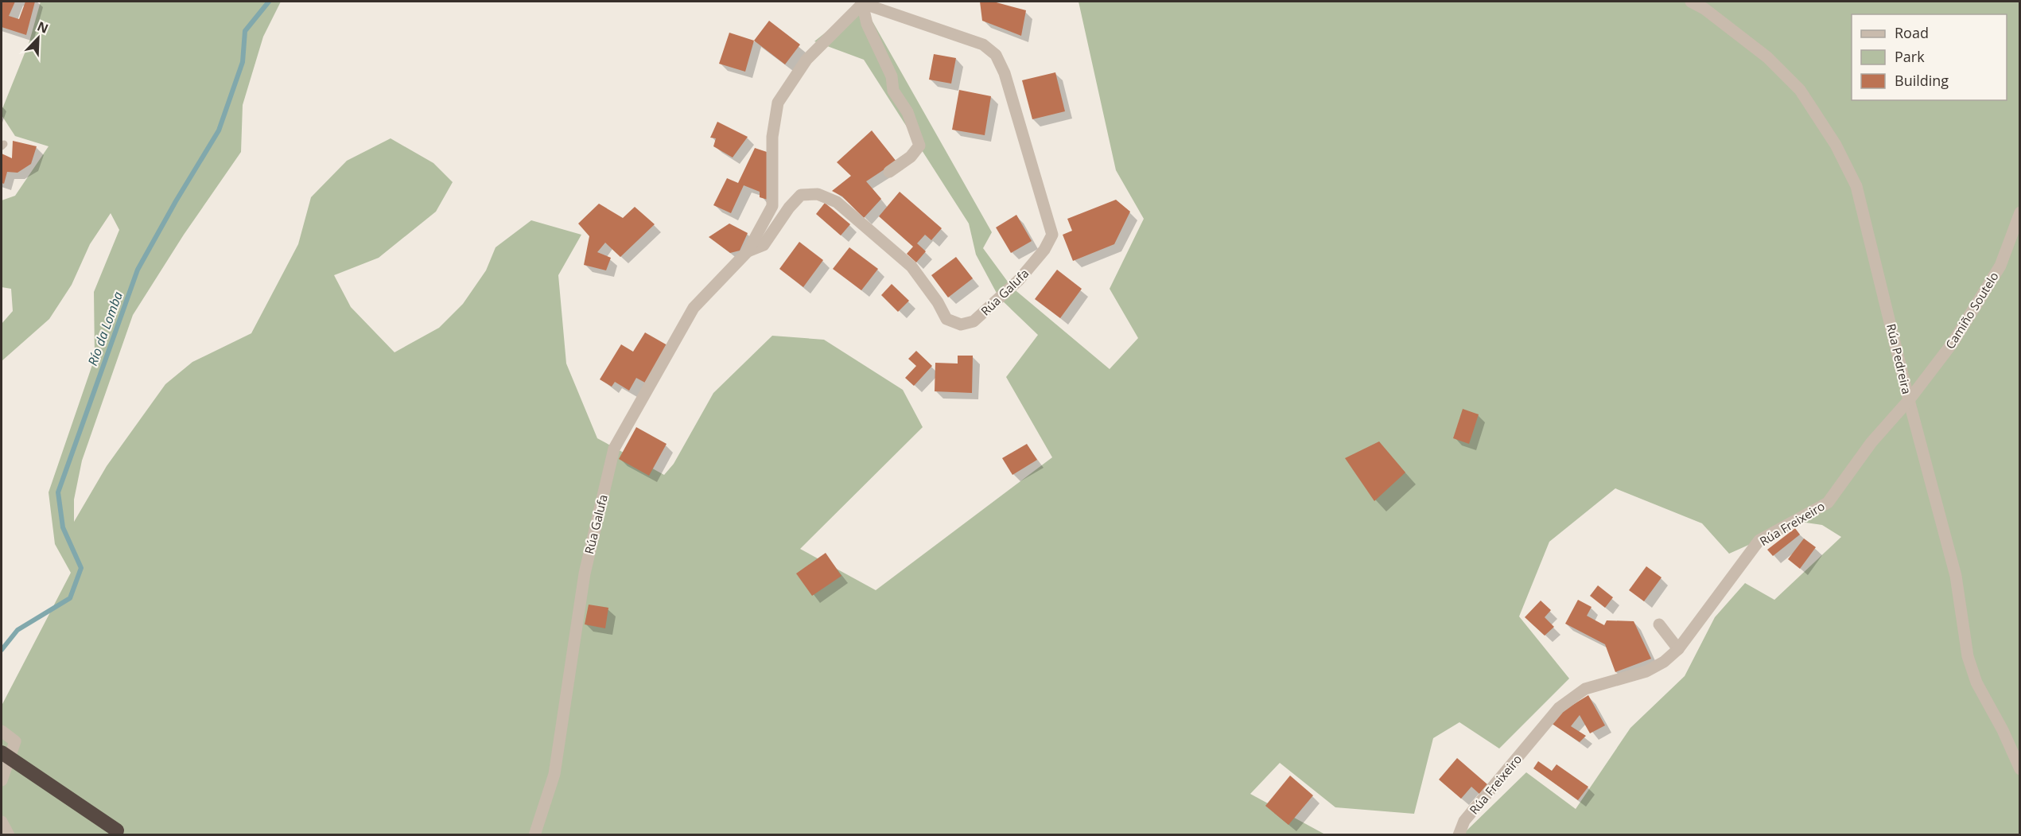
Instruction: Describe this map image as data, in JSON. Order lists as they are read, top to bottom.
{
  "streets": {
    "street": [
      "Rúa Galufa",
      "Camiño Soutelo",
      "Rúa Pedreira",
      "Rúa Freixeiro"
    ]
  },
  "crossings": [
    ["Camiño Soutelo", "Rúa Pedreira"],
    ["Camiño Soutelo", "Rúa Freixeiro"],
    ["Rúa Pedreira", "Rúa Freixeiro"]
  ],
  "water": ["Río da Lomba"],
  "legend": ["Road", "Park", "Building"],
  "north": "top right"
}
